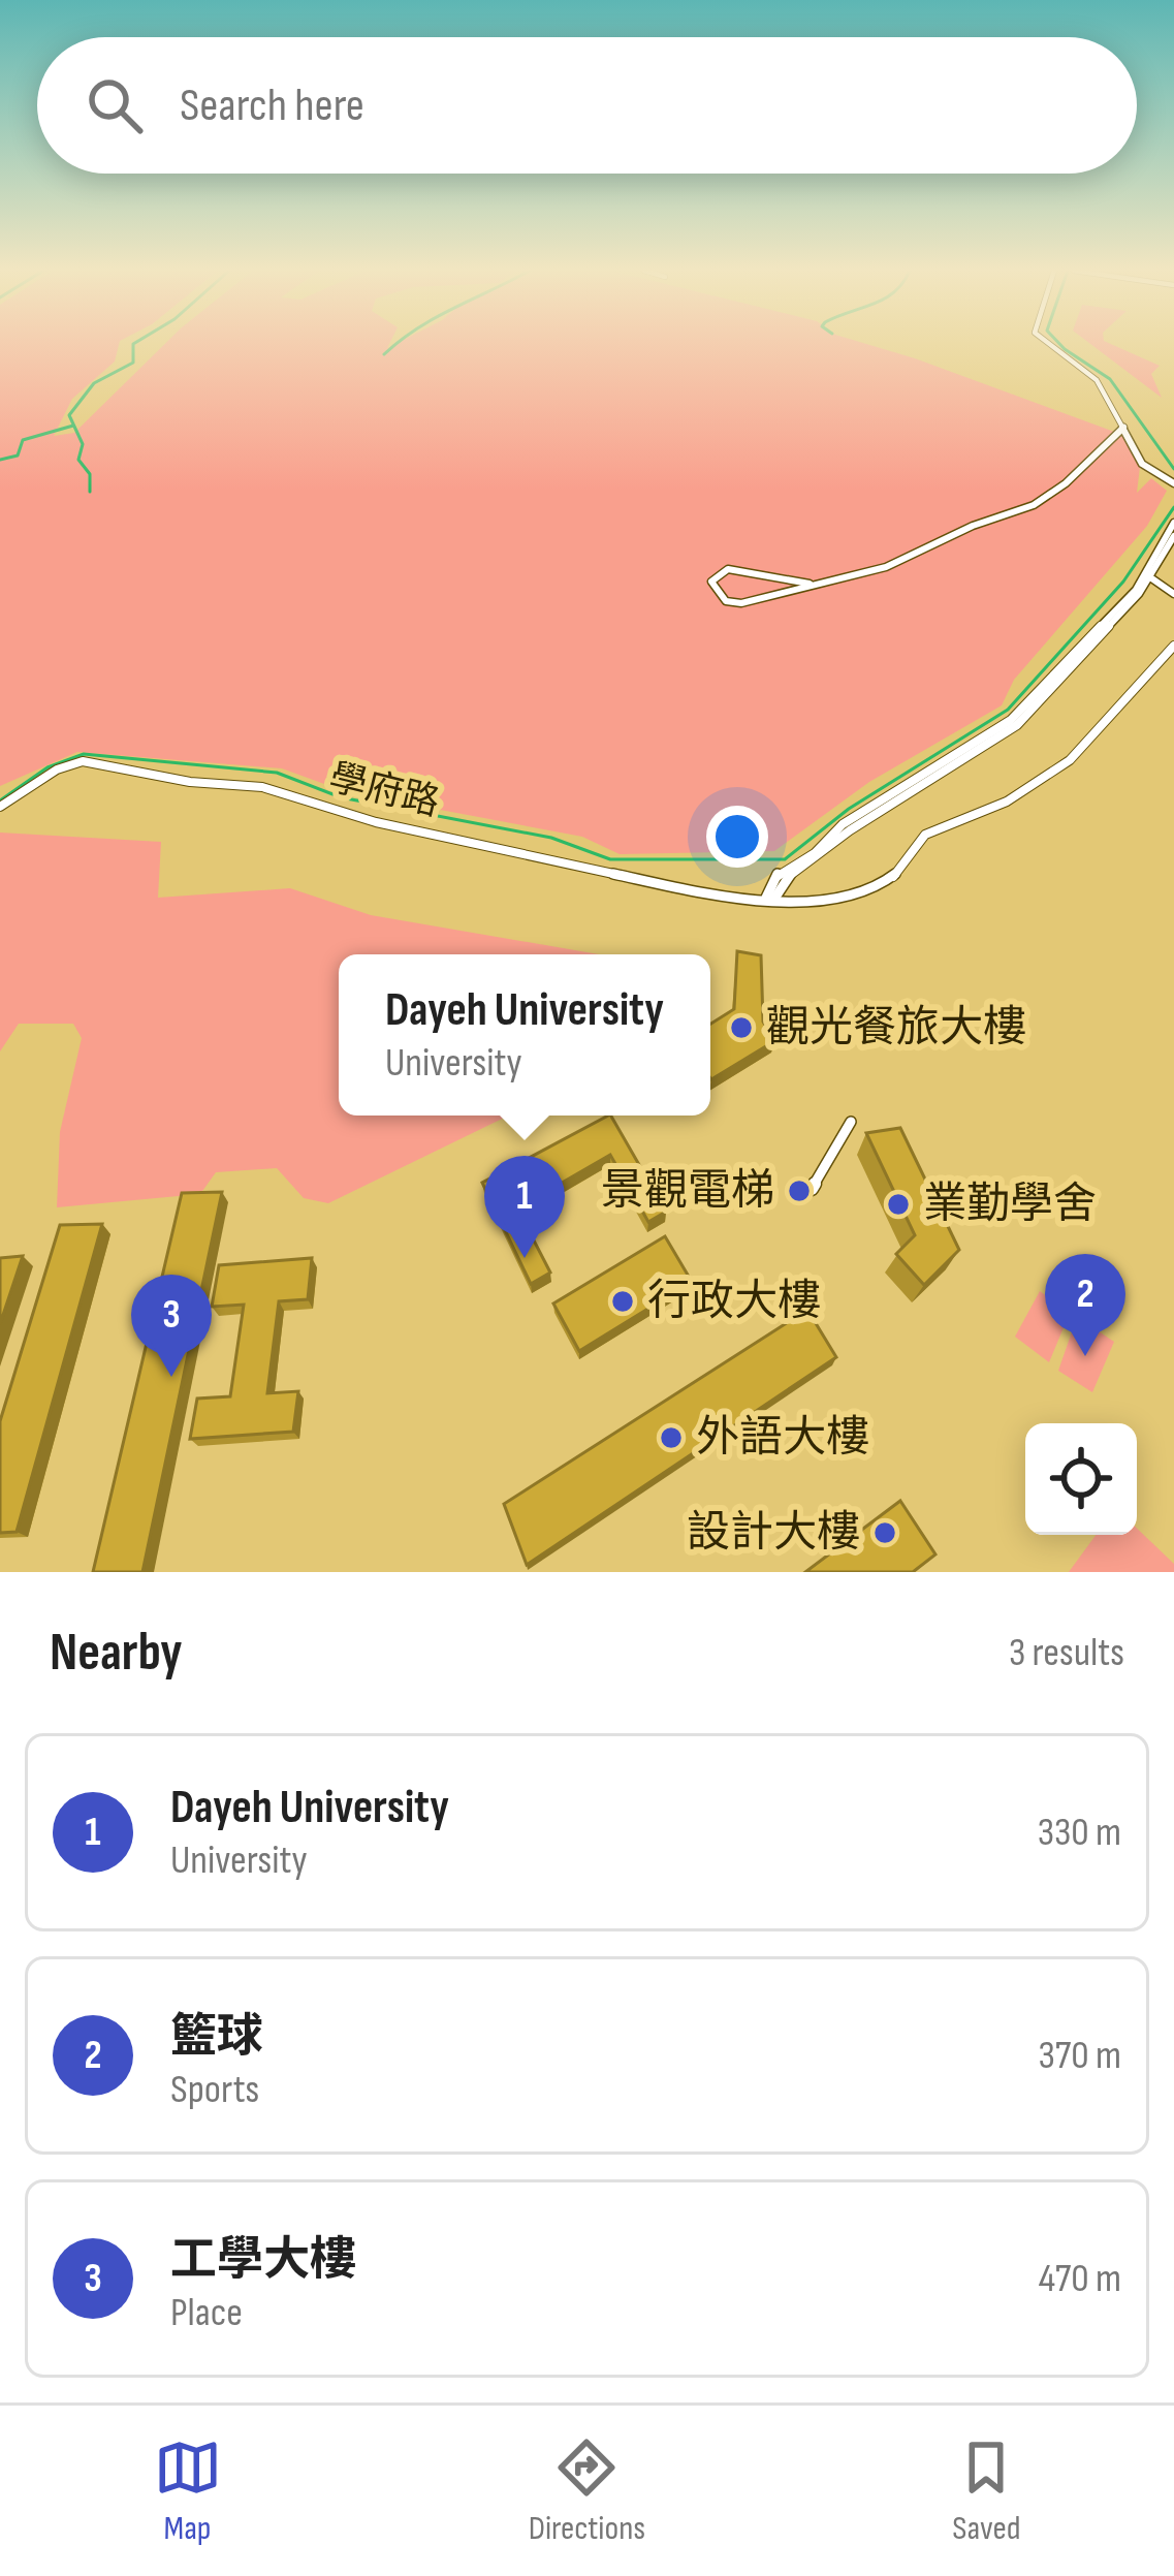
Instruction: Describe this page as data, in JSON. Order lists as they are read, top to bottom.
{
  "streets": {
    "street": ["學府路"]
  },
  "places": [
    "觀光餐旅大樓",
    "景觀電梯",
    "業勤學舍",
    "行政大樓",
    "外語大樓",
    "設計大樓"
  ],
  "page": {
    "search": "Search here",
    "popup": ["Dayeh University", "University"],
    "pins": ["1", "2", "3"],
    "heading": ["Nearby", "3 results"],
    "list": [
      {
        "mark": "1",
        "name": "Dayeh University",
        "note": "University",
        "value": "330 m"
      },
      {
        "mark": "2",
        "name": "籃球",
        "note": "Sports",
        "value": "370 m"
      },
      {
        "mark": "3",
        "name": "工學大樓",
        "note": "Place",
        "value": "470 m"
      }
    ],
    "nav": ["Map", "Directions", "Saved"]
  }
}
